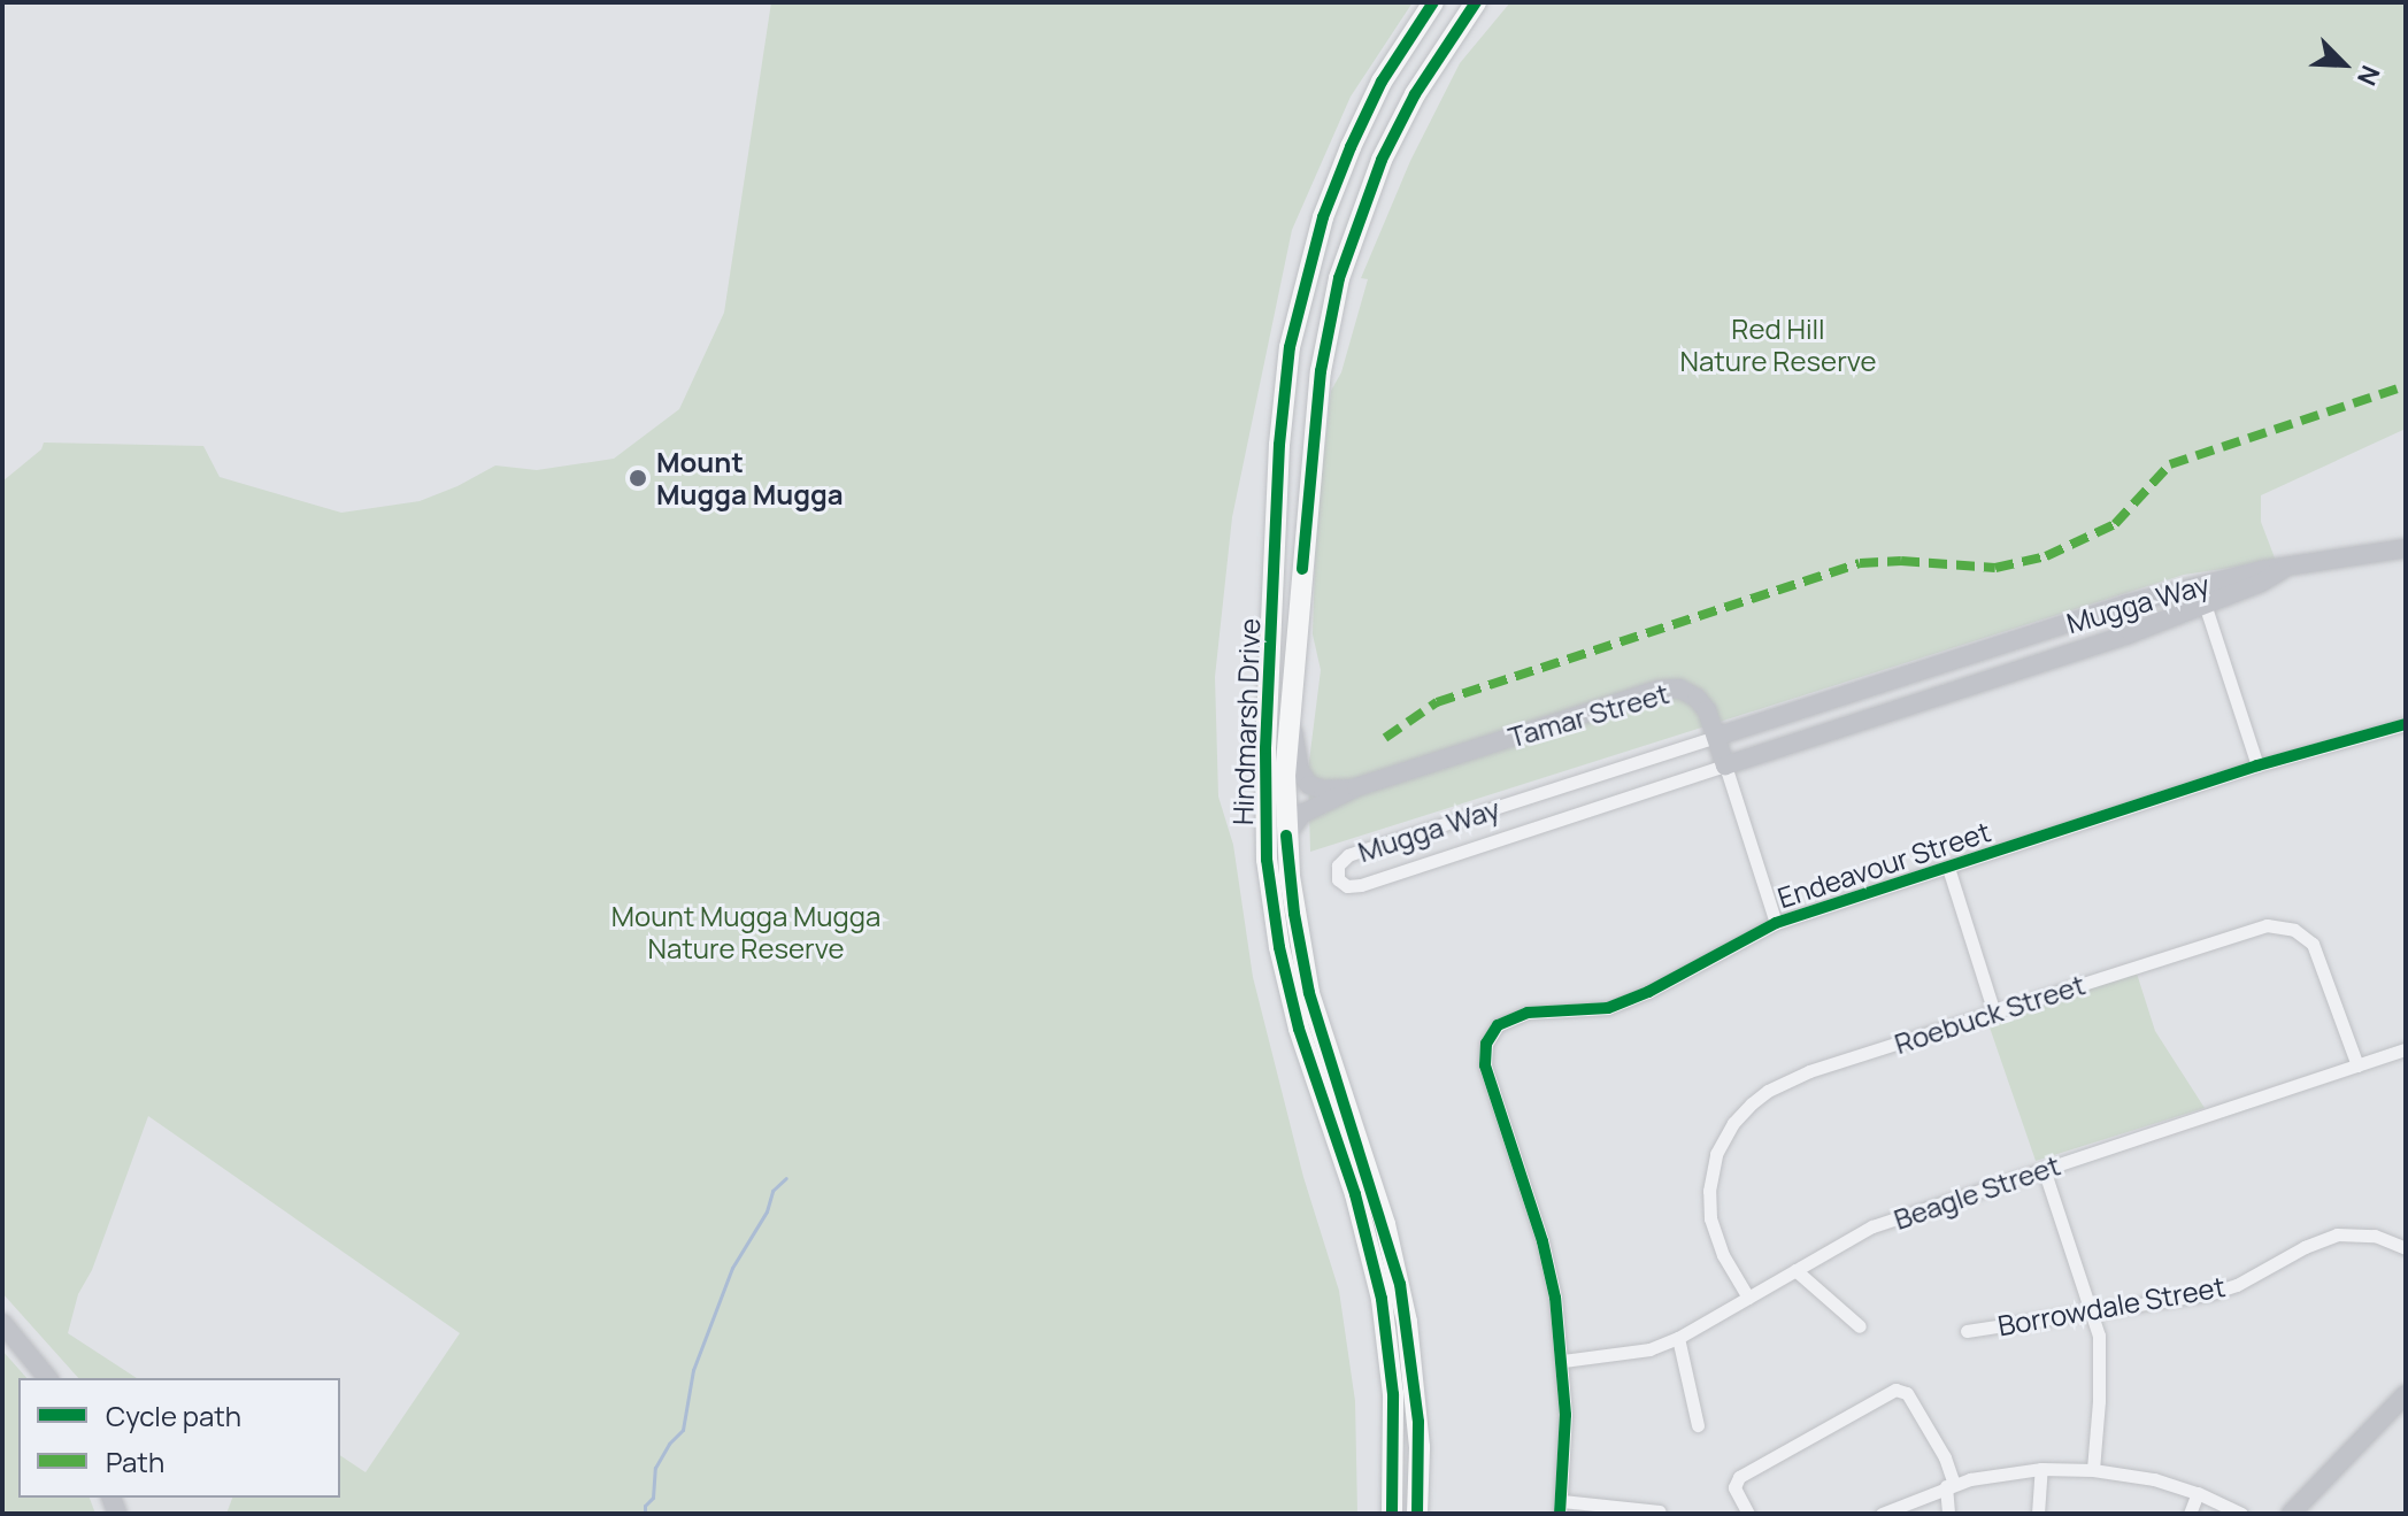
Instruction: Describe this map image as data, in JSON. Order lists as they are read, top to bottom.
{
  "streets": {
    "main road": ["Mugga Way", "Tamar Street", "Hindmarsh Drive"],
    "street": [
      "Endeavour Street",
      "Roebuck Street",
      "Beagle Street",
      "Borrowdale Street"
    ]
  },
  "crossings": [
    ["Mugga Way", "Tamar Street"],
    ["Tamar Street", "Hindmarsh Drive"],
    ["Tamar Street", "Endeavour Street"],
    ["Endeavour Street", "Beagle Street"],
    ["Roebuck Street", "Beagle Street"]
  ],
  "parks": ["Red Hill Nature Reserve", "Mount Mugga Mugga Nature Reserve"],
  "places": ["Mount Mugga Mugga"],
  "legend": ["Cycle path", "Path"],
  "north": "bottom right"
}
